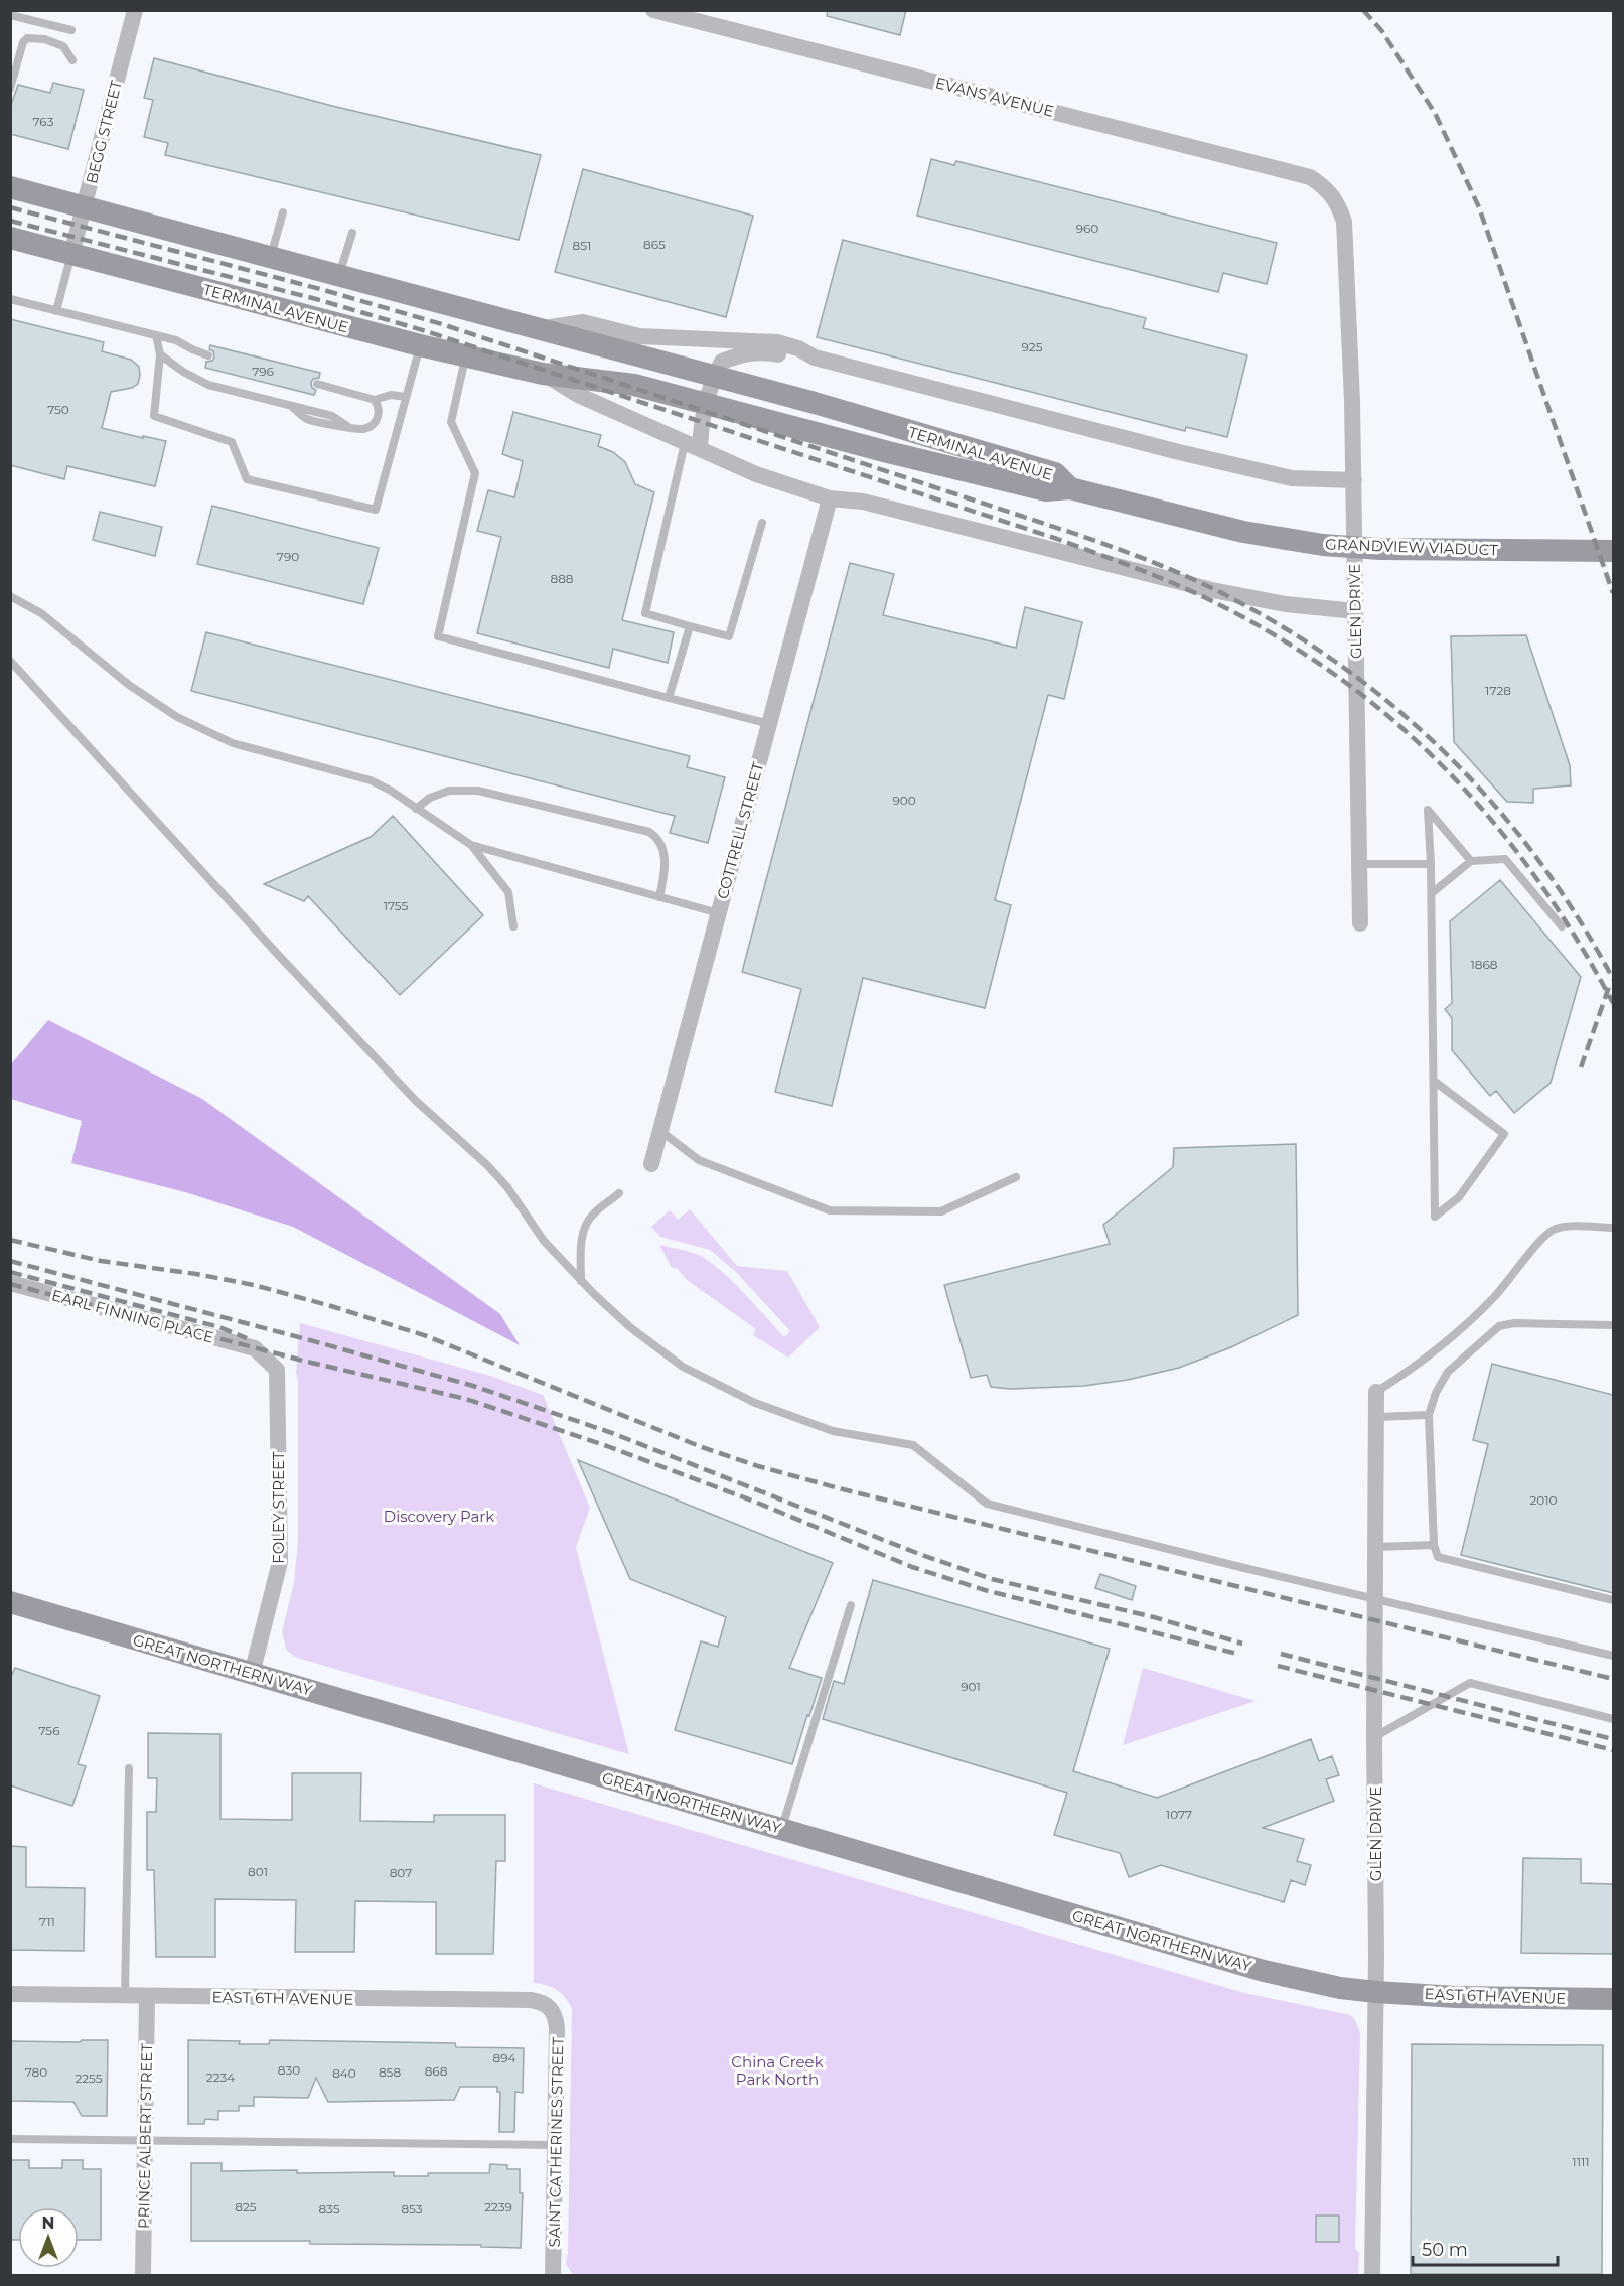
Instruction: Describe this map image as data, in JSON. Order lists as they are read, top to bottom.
{
  "streets": {
    "main road": [
      "TERMINAL AVENUE",
      "GRANDVIEW VIADUCT",
      "GREAT NORTHERN WAY",
      "EAST 6TH AVENUE"
    ],
    "street": [
      "EVANS AVENUE",
      "BEGG STREET",
      "GLEN DRIVE",
      "COTTRELL STREET",
      "EARL FINNING PLACE",
      "FOLEY STREET",
      "PRINCE ALBERT STREET",
      "SAINT CATHERINES STREET"
    ]
  },
  "crossings": [
    ["EVANS AVENUE", "GLEN DRIVE"],
    ["BEGG STREET", "TERMINAL AVENUE"],
    ["TERMINAL AVENUE", "GRANDVIEW VIADUCT"],
    ["TERMINAL AVENUE", "GLEN DRIVE"],
    ["TERMINAL AVENUE", "COTTRELL STREET"],
    ["GLEN DRIVE", "GREAT NORTHERN WAY"],
    ["GLEN DRIVE", "EAST 6TH AVENUE"],
    ["EARL FINNING PLACE", "FOLEY STREET"],
    ["FOLEY STREET", "GREAT NORTHERN WAY"],
    ["GREAT NORTHERN WAY", "EAST 6TH AVENUE"],
    ["EAST 6TH AVENUE", "PRINCE ALBERT STREET"],
    ["EAST 6TH AVENUE", "SAINT CATHERINES STREET"]
  ],
  "parks": ["Discovery Park", "China Creek Park North"],
  "house_numbers": [
    "763",
    "960",
    "865",
    "851",
    "925",
    "796",
    "750",
    "790",
    "888",
    "1728",
    "900",
    "1755",
    "1868",
    "2010",
    "901",
    "756",
    "1077",
    "801",
    "807",
    "711",
    "894",
    "830",
    "868",
    "780",
    "858",
    "840",
    "2234",
    "2255",
    "1111",
    "825",
    "2239",
    "835",
    "853"
  ],
  "scale_bar": "50 m",
  "north": "top"
}
